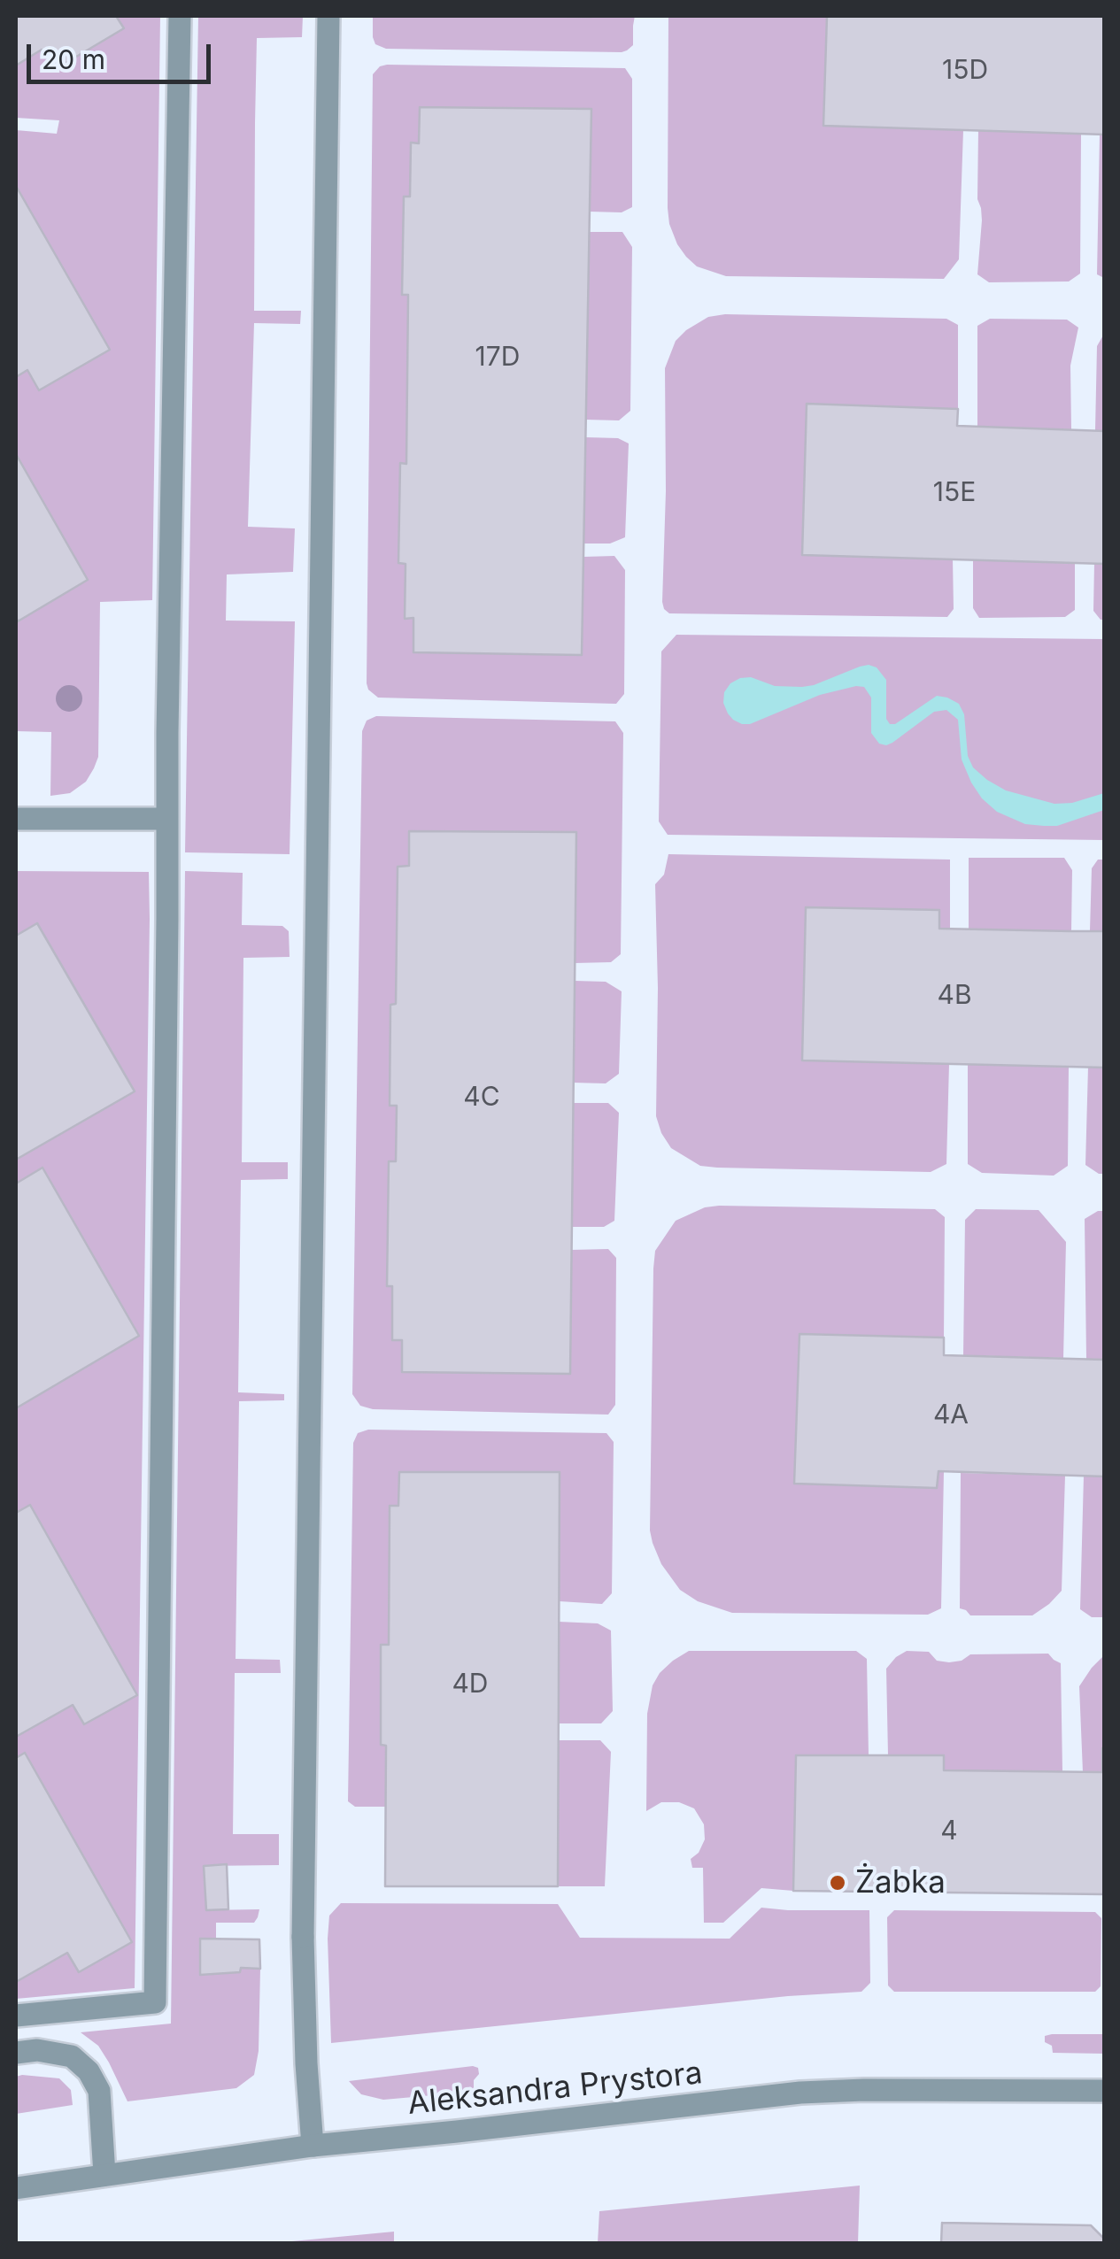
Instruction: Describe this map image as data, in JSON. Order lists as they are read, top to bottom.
{
  "streets": {
    "street": ["Aleksandra Prystora"]
  },
  "places": ["Żabka"],
  "house_numbers": [
    "15D",
    "17D",
    "15E",
    "4B",
    "4C",
    "4A",
    "4D",
    "4"
  ],
  "scale_bar": "20 m"
}
